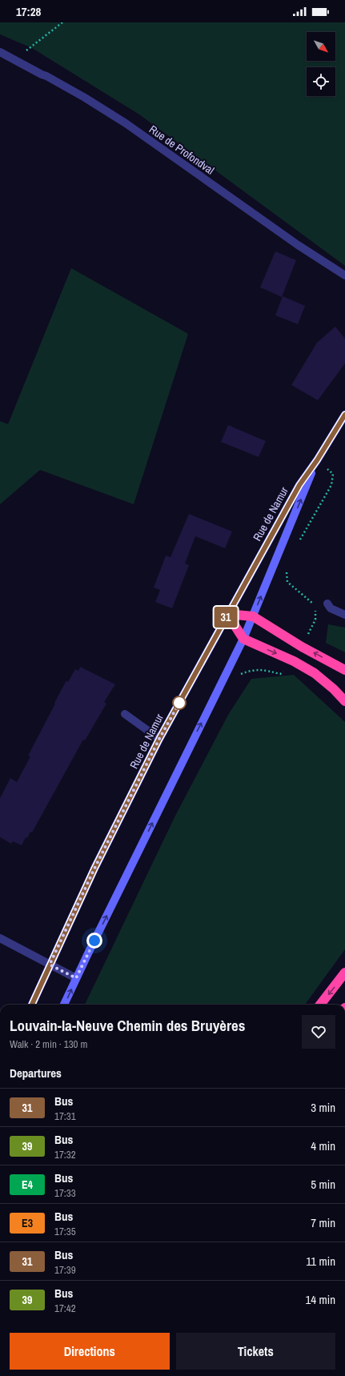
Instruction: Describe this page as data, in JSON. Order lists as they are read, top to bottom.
{
  "streets": {
    "main road": ["Rue de Namur"],
    "street": ["Rue de Profondval"]
  },
  "lines": ["bus line 31"],
  "north": "bottom right",
  "page": {
    "status": "17:28",
    "on_map": "31",
    "heading": [
      ["Louvain-la-Neuve Chemin des Bruyères", "Walk · 2 min · 130 m"],
      "Departures"
    ],
    "list": [
      {
        "mark": "31",
        "name": "Bus",
        "note": "17:31",
        "value": "3 min"
      },
      {
        "mark": "39",
        "name": "Bus",
        "note": "17:32",
        "value": "4 min"
      },
      {
        "mark": "E4",
        "name": "Bus",
        "note": "17:33",
        "value": "5 min"
      },
      {
        "mark": "E3",
        "name": "Bus",
        "note": "17:35",
        "value": "7 min"
      },
      {
        "mark": "31",
        "name": "Bus",
        "note": "17:39",
        "value": "11 min"
      },
      {
        "mark": "39",
        "name": "Bus",
        "note": "17:42",
        "value": "14 min"
      }
    ],
    "buttons": ["Directions", "Tickets"]
  }
}
